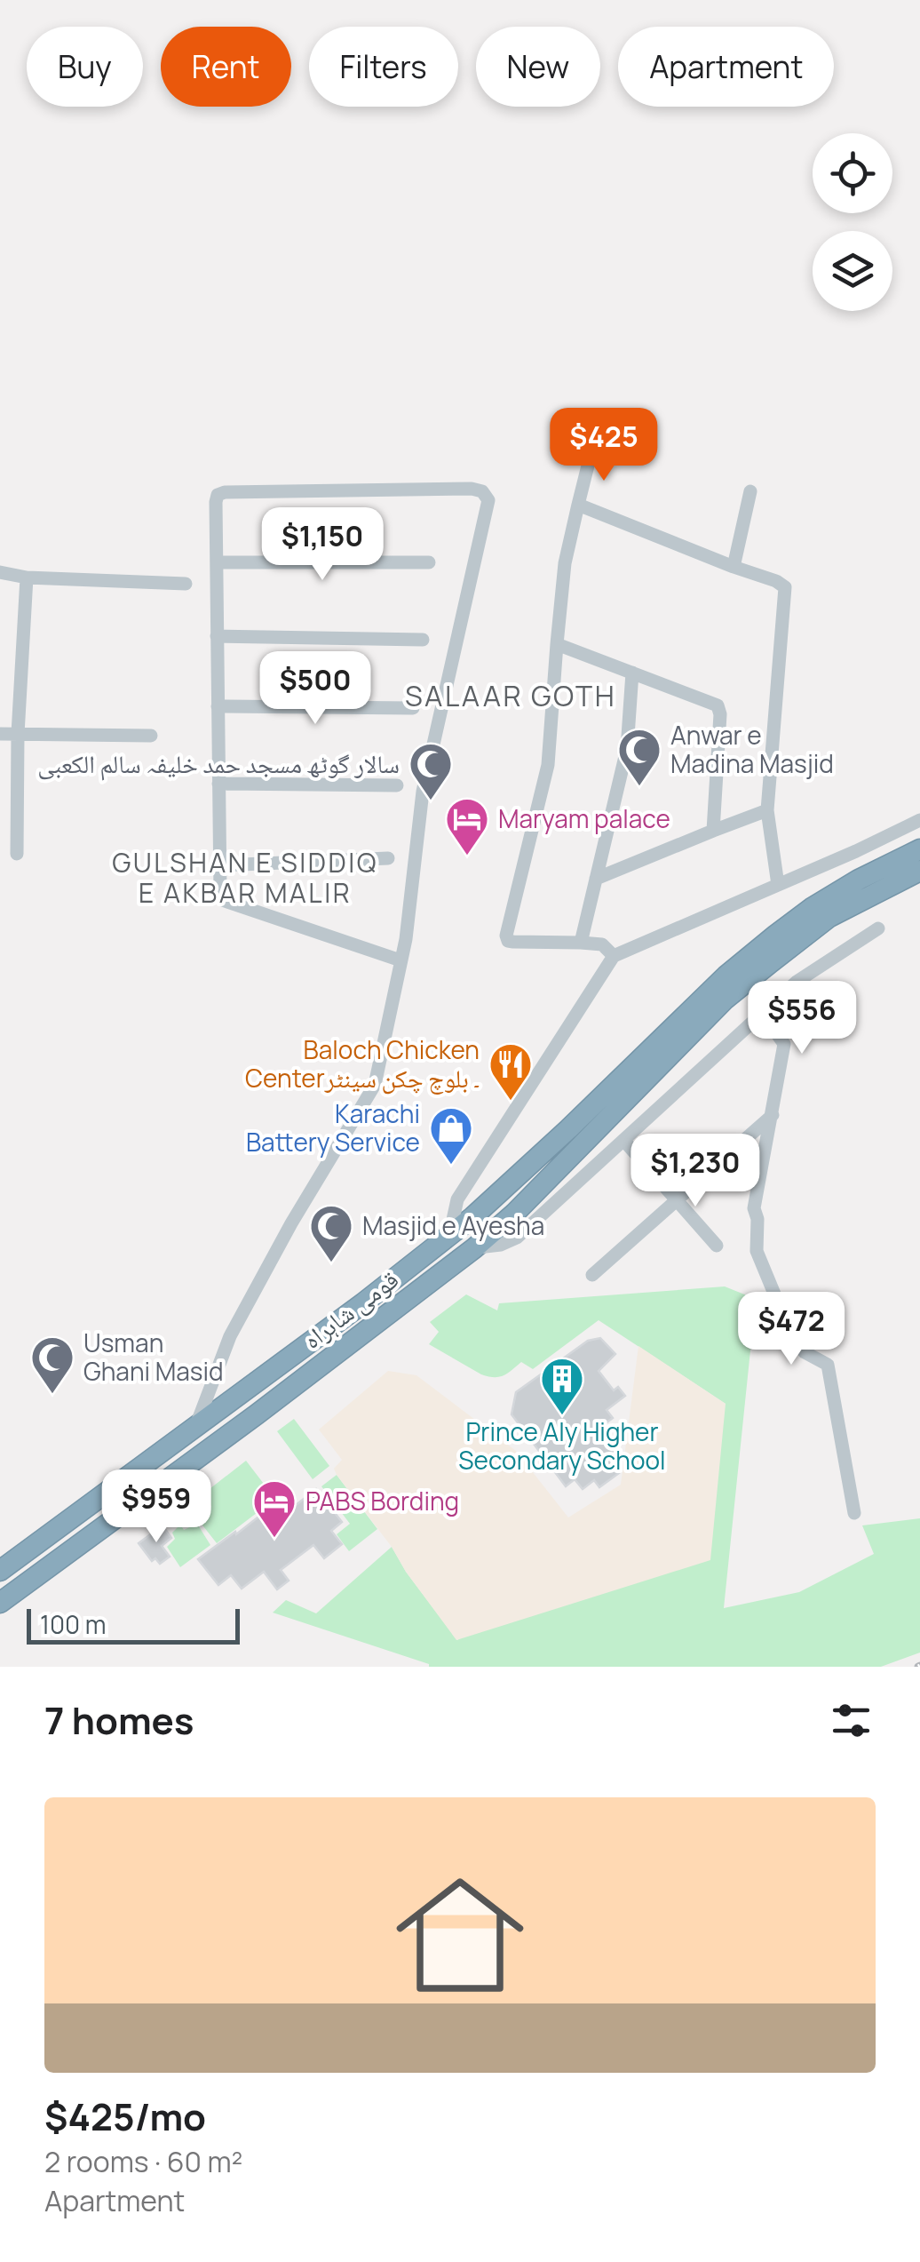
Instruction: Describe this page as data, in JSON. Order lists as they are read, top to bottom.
{
  "streets": {
    "highway": ["قومی شاہراہ"]
  },
  "districts": ["SALAAR GOTH", "GULSHAN E SIDDIQ E AKBAR MALIR"],
  "places": {
    "mosque": [
      "Anwar e Madina Masjid",
      "سالار گوٹھ مسجد حمد خلیفہ سالم الکعبی",
      "Masjid e Ayesha",
      "Usman Ghani Masid"
    ],
    "hotel": ["Maryam palace", "PABS Bording"],
    "restaurant": ["Baloch Chicken Center۔ بلوچ چکن سینٹر"],
    "shop": ["Karachi Battery Service"],
    "building": ["Prince Aly Higher Secondary School"]
  },
  "scale_bar": "100 m",
  "page": {
    "chip": [
      "Buy",
      "Rent",
      "Filters",
      "New",
      "Apartment"
    ],
    "price": [
      "$425",
      "$1,150",
      "$500",
      "$556",
      "$1,230",
      "$472",
      "$959"
    ],
    "scale": "100 m",
    "heading": "7 homes",
    "list": [
      {
        "name": "$425/mo",
        "note": "2 rooms · 60 m² · Apartment"
      }
    ]
  }
}
